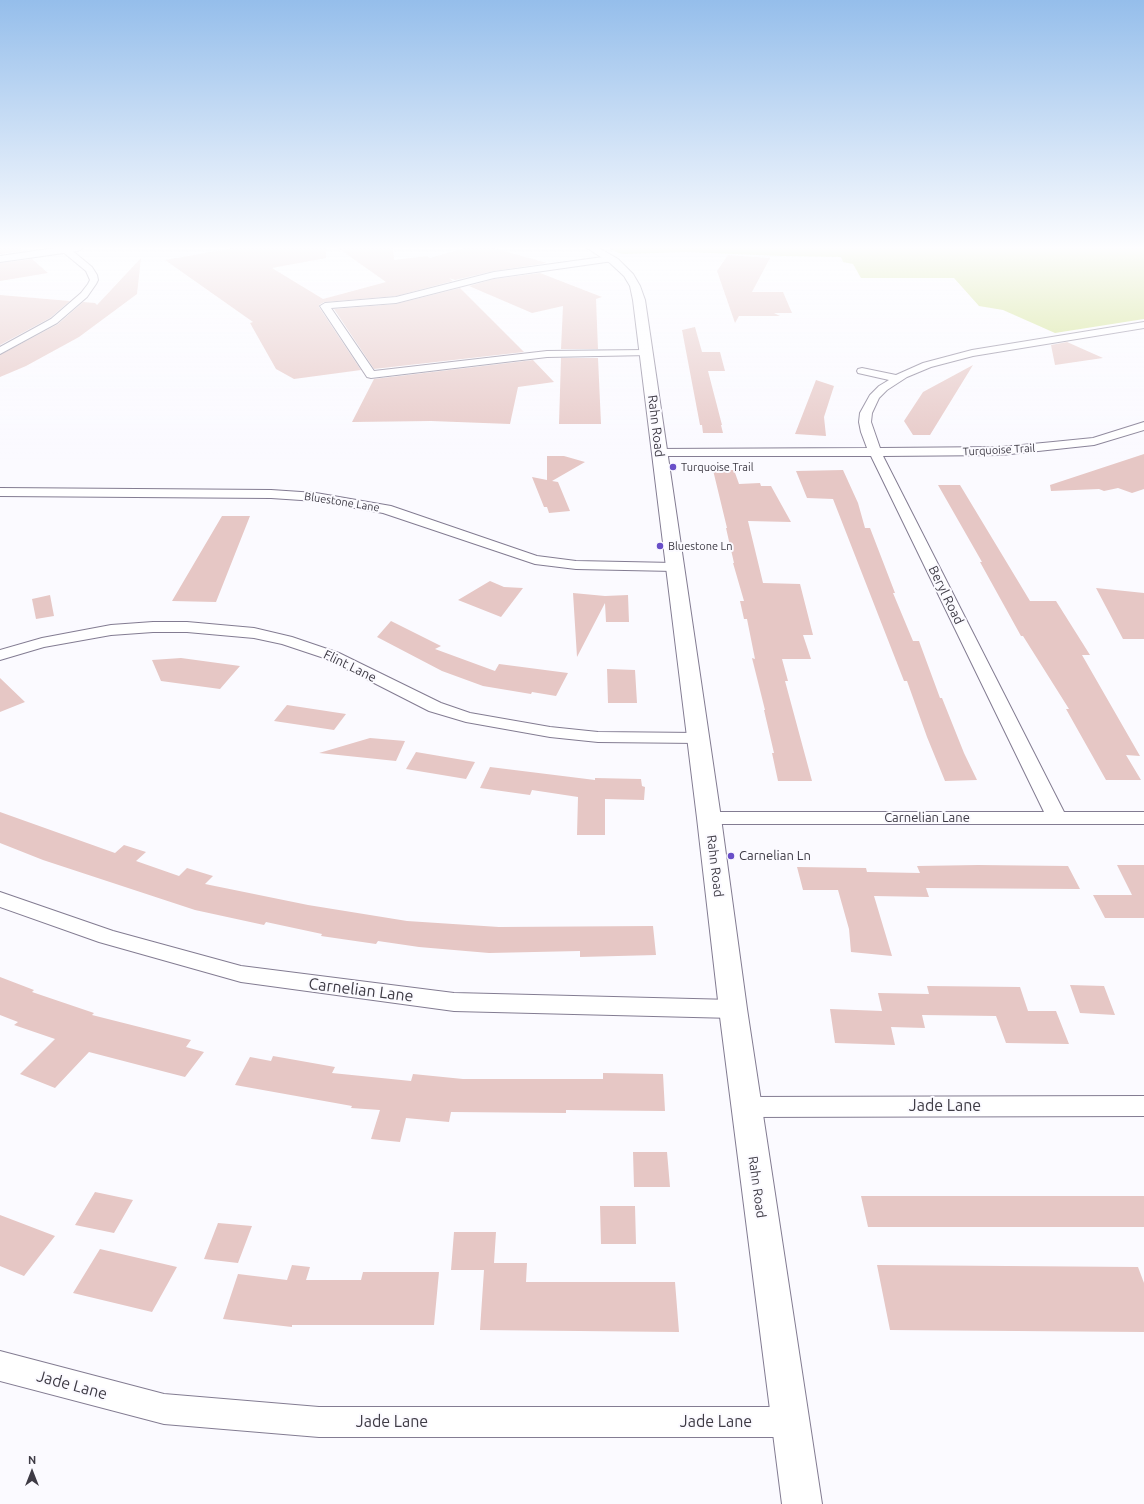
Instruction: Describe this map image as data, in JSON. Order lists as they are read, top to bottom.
{
  "streets": {
    "street": [
      "Rahn Road",
      "Turquoise Trail",
      "Bluestone Lane",
      "Beryl Road",
      "Flint Lane",
      "Carnelian Lane",
      "Jade Lane"
    ]
  },
  "crossings": [
    ["Rahn Road", "Turquoise Trail"],
    ["Rahn Road", "Bluestone Lane"],
    ["Rahn Road", "Flint Lane"],
    ["Rahn Road", "Carnelian Lane"],
    ["Rahn Road", "Jade Lane"],
    ["Turquoise Trail", "Beryl Road"],
    ["Beryl Road", "Carnelian Lane"]
  ],
  "places": ["Turquoise Trail", "Bluestone Ln", "Carnelian Ln"],
  "north": "top"
}
